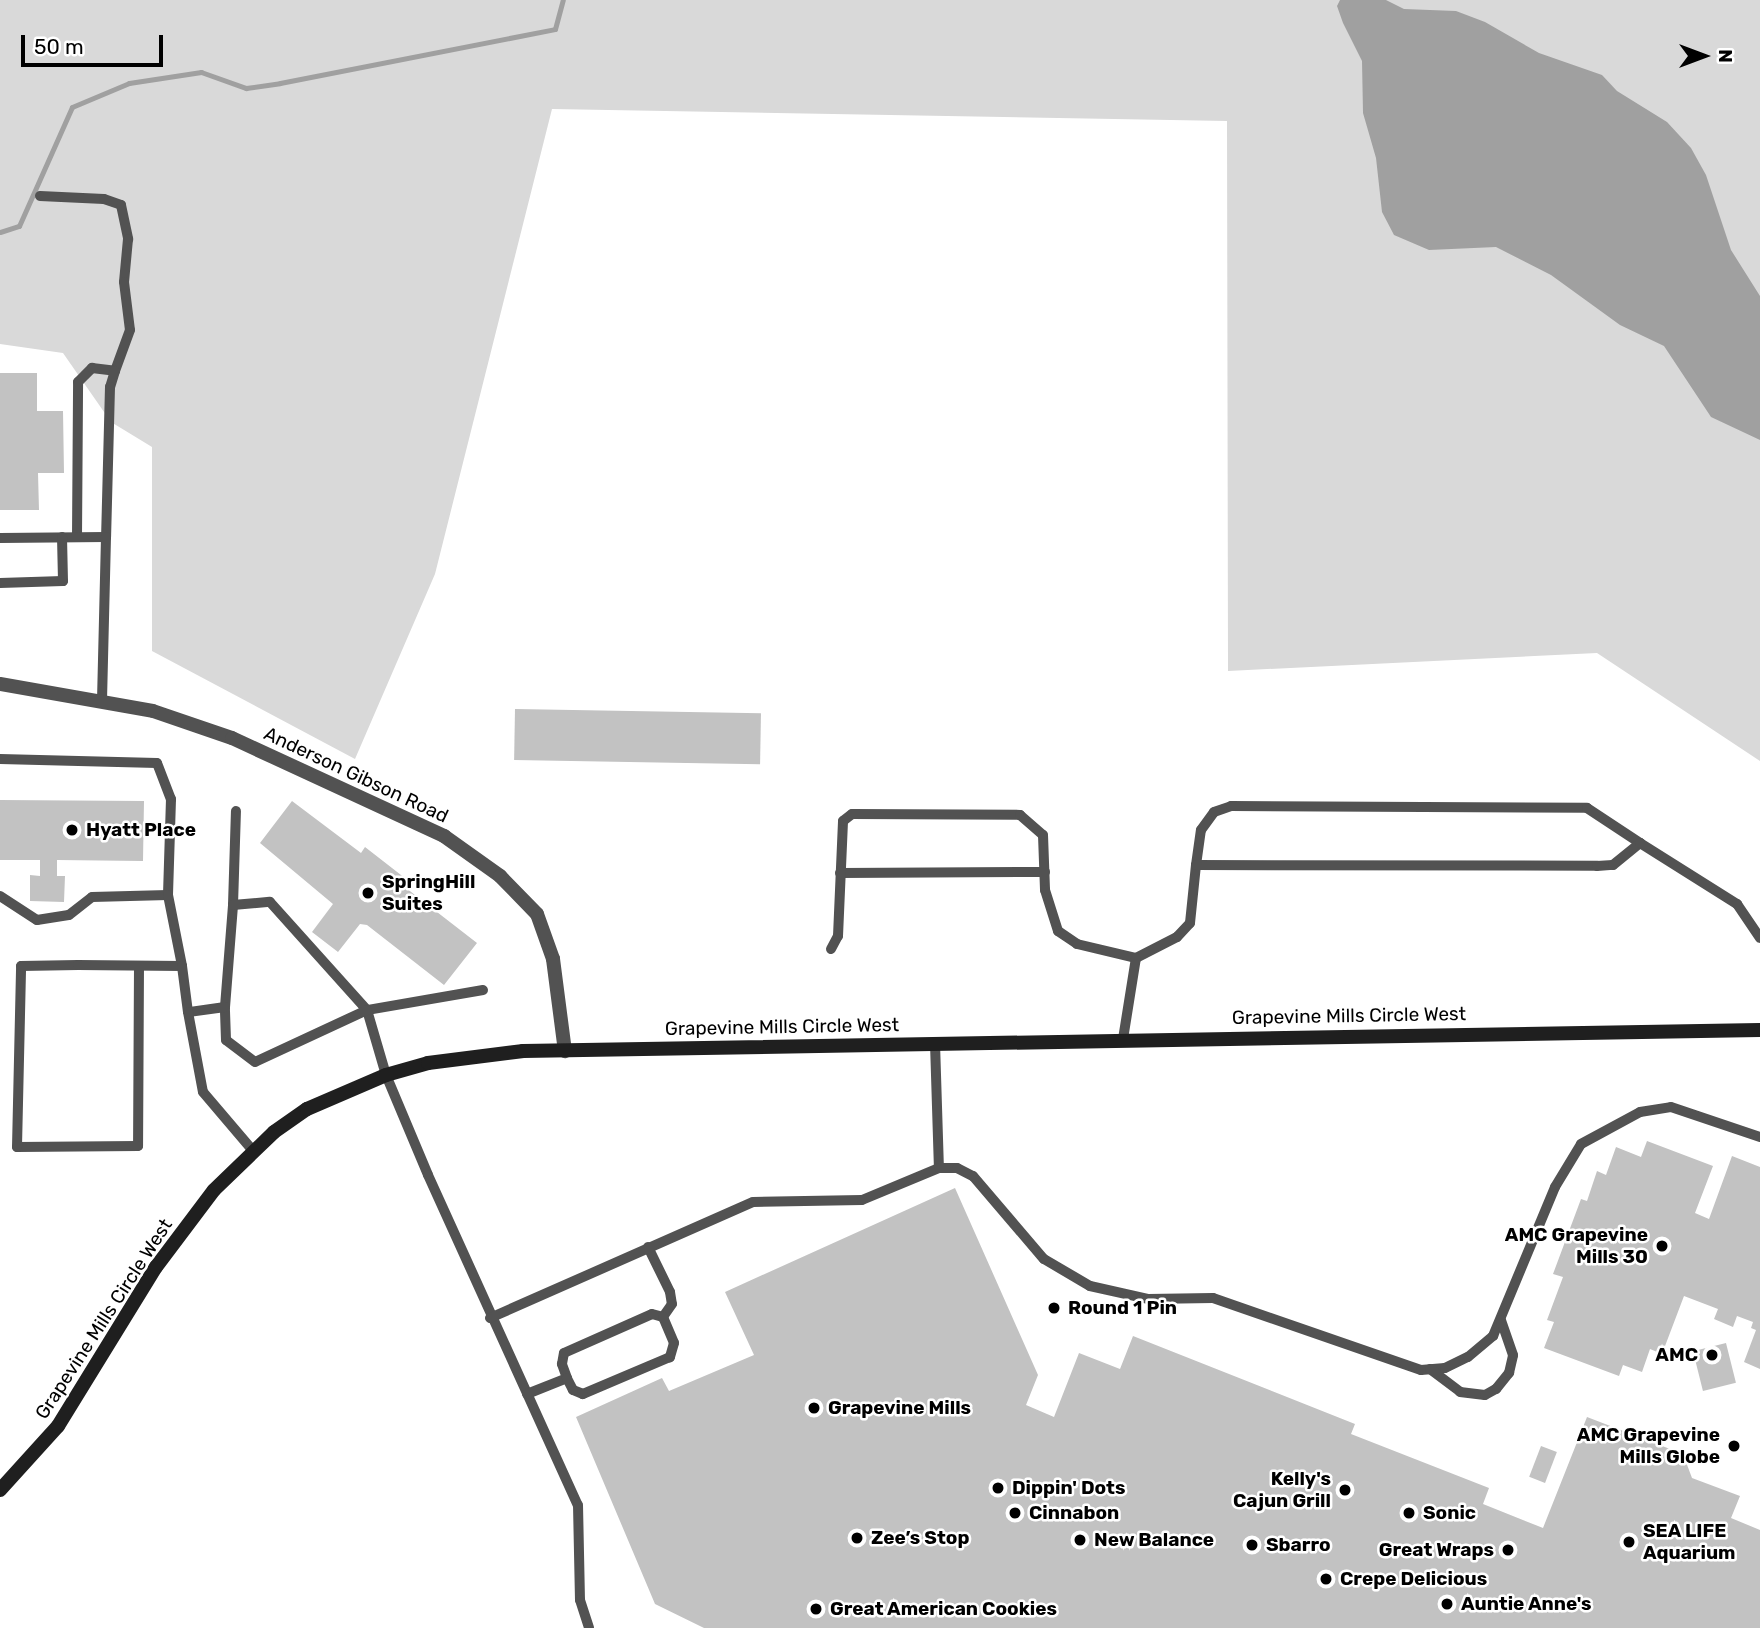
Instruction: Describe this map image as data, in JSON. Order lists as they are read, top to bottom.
{
  "streets": {
    "street": ["Anderson Gibson Road", "Grapevine Mills Circle West"]
  },
  "crossings": [
    ["Anderson Gibson Road", "Grapevine Mills Circle West"]
  ],
  "places": [
    "Hyatt Place",
    "SpringHill Suites",
    "AMC Grapevine Mills 30",
    "Round 1 Pin",
    "AMC",
    "Grapevine Mills",
    "AMC Grapevine Mills Globe",
    "Dippin' Dots",
    "Kelly's Cajun Grill",
    "Cinnabon",
    "Sonic",
    "Zee’s Stop",
    "New Balance",
    "SEA LIFE Aquarium",
    "Sbarro",
    "Great Wraps",
    "Crepe Delicious",
    "Auntie Anne's",
    "Great American Cookies"
  ],
  "scale_bar": "50 m",
  "north": "right"
}
